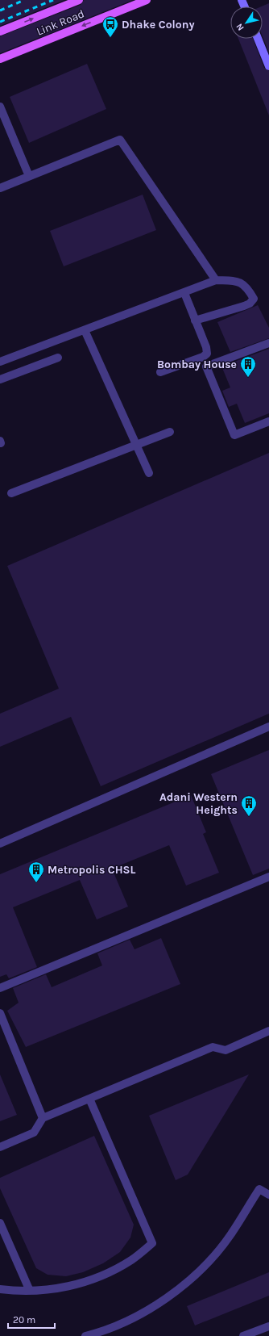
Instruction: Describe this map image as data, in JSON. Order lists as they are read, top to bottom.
{
  "streets": {
    "main road": ["Link Road"]
  },
  "places": {
    "bus stop": ["Dhake Colony"],
    "building": ["Bombay House", "Adani Western Heights", "Metropolis CHSL"]
  },
  "scale_bar": "20 m",
  "north": "bottom left"
}
